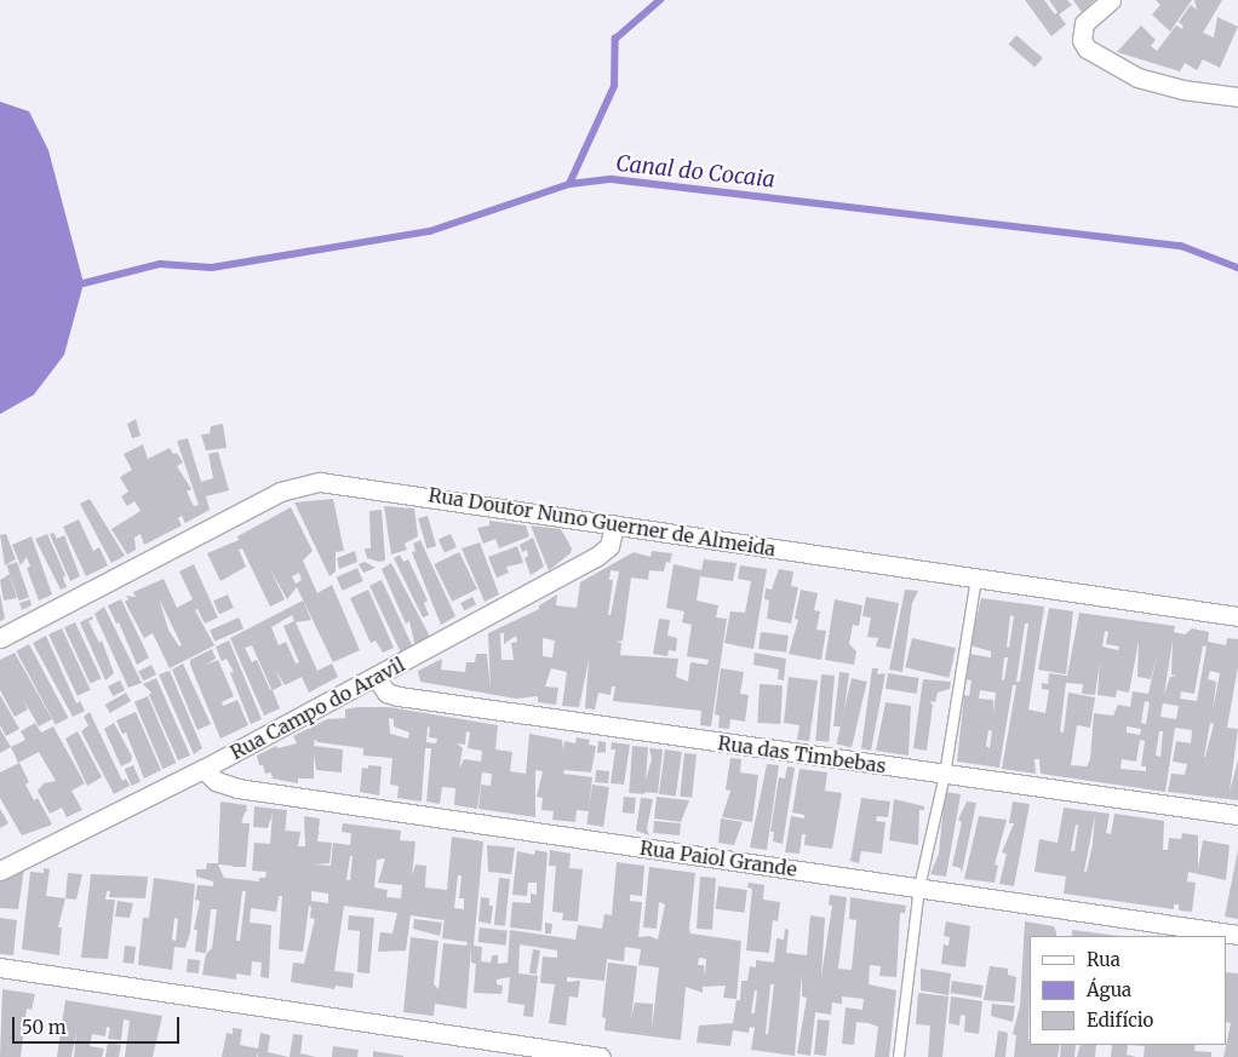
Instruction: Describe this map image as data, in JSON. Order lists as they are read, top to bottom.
{
  "streets": {
    "street": [
      "Rua Doutor Nuno Guerner de Almeida",
      "Rua Campo do Aravil",
      "Rua das Timbebas",
      "Rua Paiol Grande"
    ]
  },
  "crossings": [
    ["Rua Doutor Nuno Guerner de Almeida", "Rua Campo do Aravil"],
    ["Rua Campo do Aravil", "Rua das Timbebas"],
    ["Rua Campo do Aravil", "Rua Paiol Grande"]
  ],
  "water": ["Canal do Cocaia"],
  "legend": ["Rua", "Água", "Edifício"],
  "scale_bar": "50 m"
}
